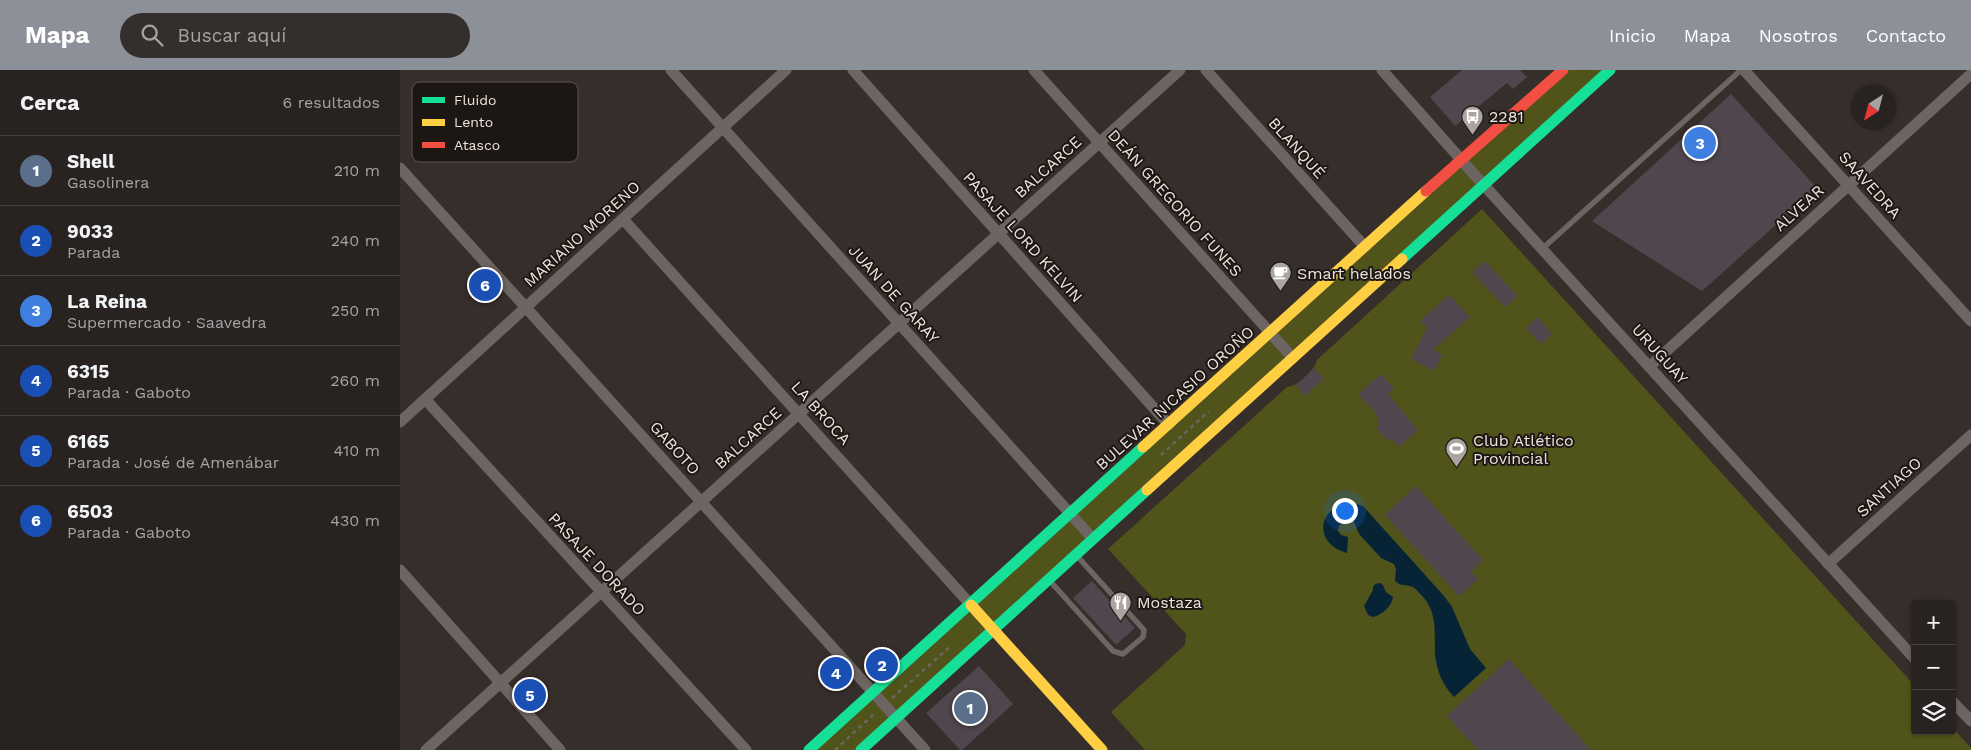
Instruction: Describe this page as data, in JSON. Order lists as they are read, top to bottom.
{
  "streets": {
    "main road": ["BULEVAR NICASIO OROÑO", "LA BROCA"],
    "street": [
      "BLANQUÉ",
      "BALCARCE",
      "SAAVEDRA",
      "DEÁN GREGORIO FUNES",
      "ALVEAR",
      "MARIANO MORENO",
      "PASAJE LORD KELVIN",
      "JUAN DE GARAY",
      "URUGUAY",
      "GABOTO",
      "SANTIAGO",
      "PASAJE DORADO"
    ]
  },
  "crossings": [
    ["BLANQUÉ", "BULEVAR NICASIO OROÑO"],
    ["BALCARCE", "DEÁN GREGORIO FUNES"],
    ["BALCARCE", "PASAJE LORD KELVIN"],
    ["BALCARCE", "JUAN DE GARAY"],
    ["BALCARCE", "LA BROCA"],
    ["BALCARCE", "GABOTO"],
    ["BALCARCE", "PASAJE DORADO"],
    ["SAAVEDRA", "ALVEAR"],
    ["DEÁN GREGORIO FUNES", "BULEVAR NICASIO OROÑO"],
    ["ALVEAR", "URUGUAY"],
    ["MARIANO MORENO", "JUAN DE GARAY"],
    ["MARIANO MORENO", "LA BROCA"],
    ["MARIANO MORENO", "GABOTO"],
    ["MARIANO MORENO", "PASAJE DORADO"],
    ["PASAJE LORD KELVIN", "BULEVAR NICASIO OROÑO"],
    ["JUAN DE GARAY", "BULEVAR NICASIO OROÑO"],
    ["URUGUAY", "BULEVAR NICASIO OROÑO"],
    ["URUGUAY", "SANTIAGO"],
    ["BULEVAR NICASIO OROÑO", "LA BROCA"],
    ["BULEVAR NICASIO OROÑO", "GABOTO"]
  ],
  "places": {
    "bus stop": ["2281"],
    "cafe": ["Smart helados"],
    "sports": ["Club Atlético Provincial"],
    "restaurant": ["Mostaza"]
  },
  "legend": ["Fluido", "Lento", "Atasco"],
  "north": "bottom left",
  "page": {
    "header": "Mapa",
    "search": "Buscar aquí",
    "nav": [
      "Inicio",
      "Mapa",
      "Nosotros",
      "Contacto"
    ],
    "heading": ["Cerca", "6 resultados"],
    "pins": [
      "3",
      "6",
      "2",
      "4",
      "5",
      "1"
    ],
    "list": [
      {
        "mark": "1",
        "name": "Shell",
        "note": "Gasolinera",
        "value": "210 m"
      },
      {
        "mark": "2",
        "name": "9033",
        "note": "Parada",
        "value": "240 m"
      },
      {
        "mark": "3",
        "name": "La Reina",
        "note": "Supermercado · Saavedra",
        "value": "250 m"
      },
      {
        "mark": "4",
        "name": "6315",
        "note": "Parada · Gaboto",
        "value": "260 m"
      },
      {
        "mark": "5",
        "name": "6165",
        "note": "Parada · José de Amenábar",
        "value": "410 m"
      },
      {
        "mark": "6",
        "name": "6503",
        "note": "Parada · Gaboto",
        "value": "430 m"
      }
    ],
    "map_buttons": ["+", "−"]
  }
}
